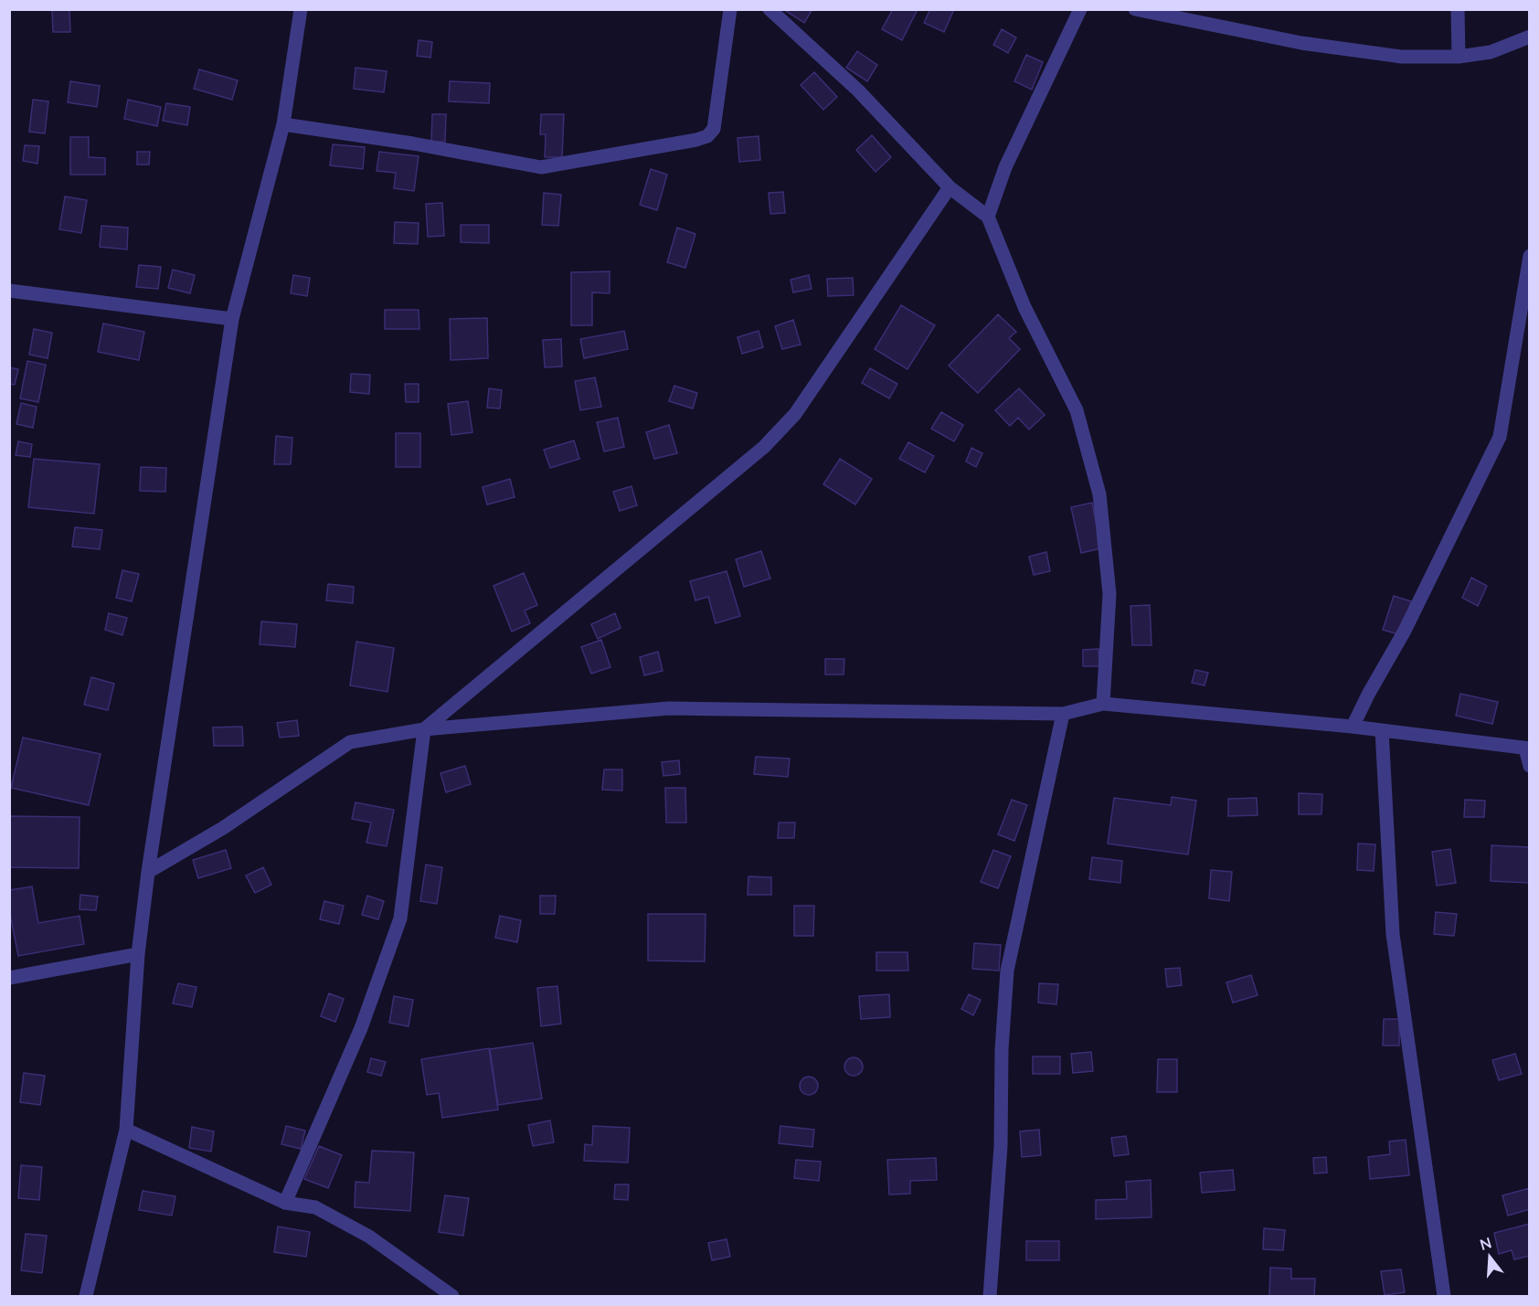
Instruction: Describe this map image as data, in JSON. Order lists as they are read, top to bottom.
{
  "north": "top"
}
